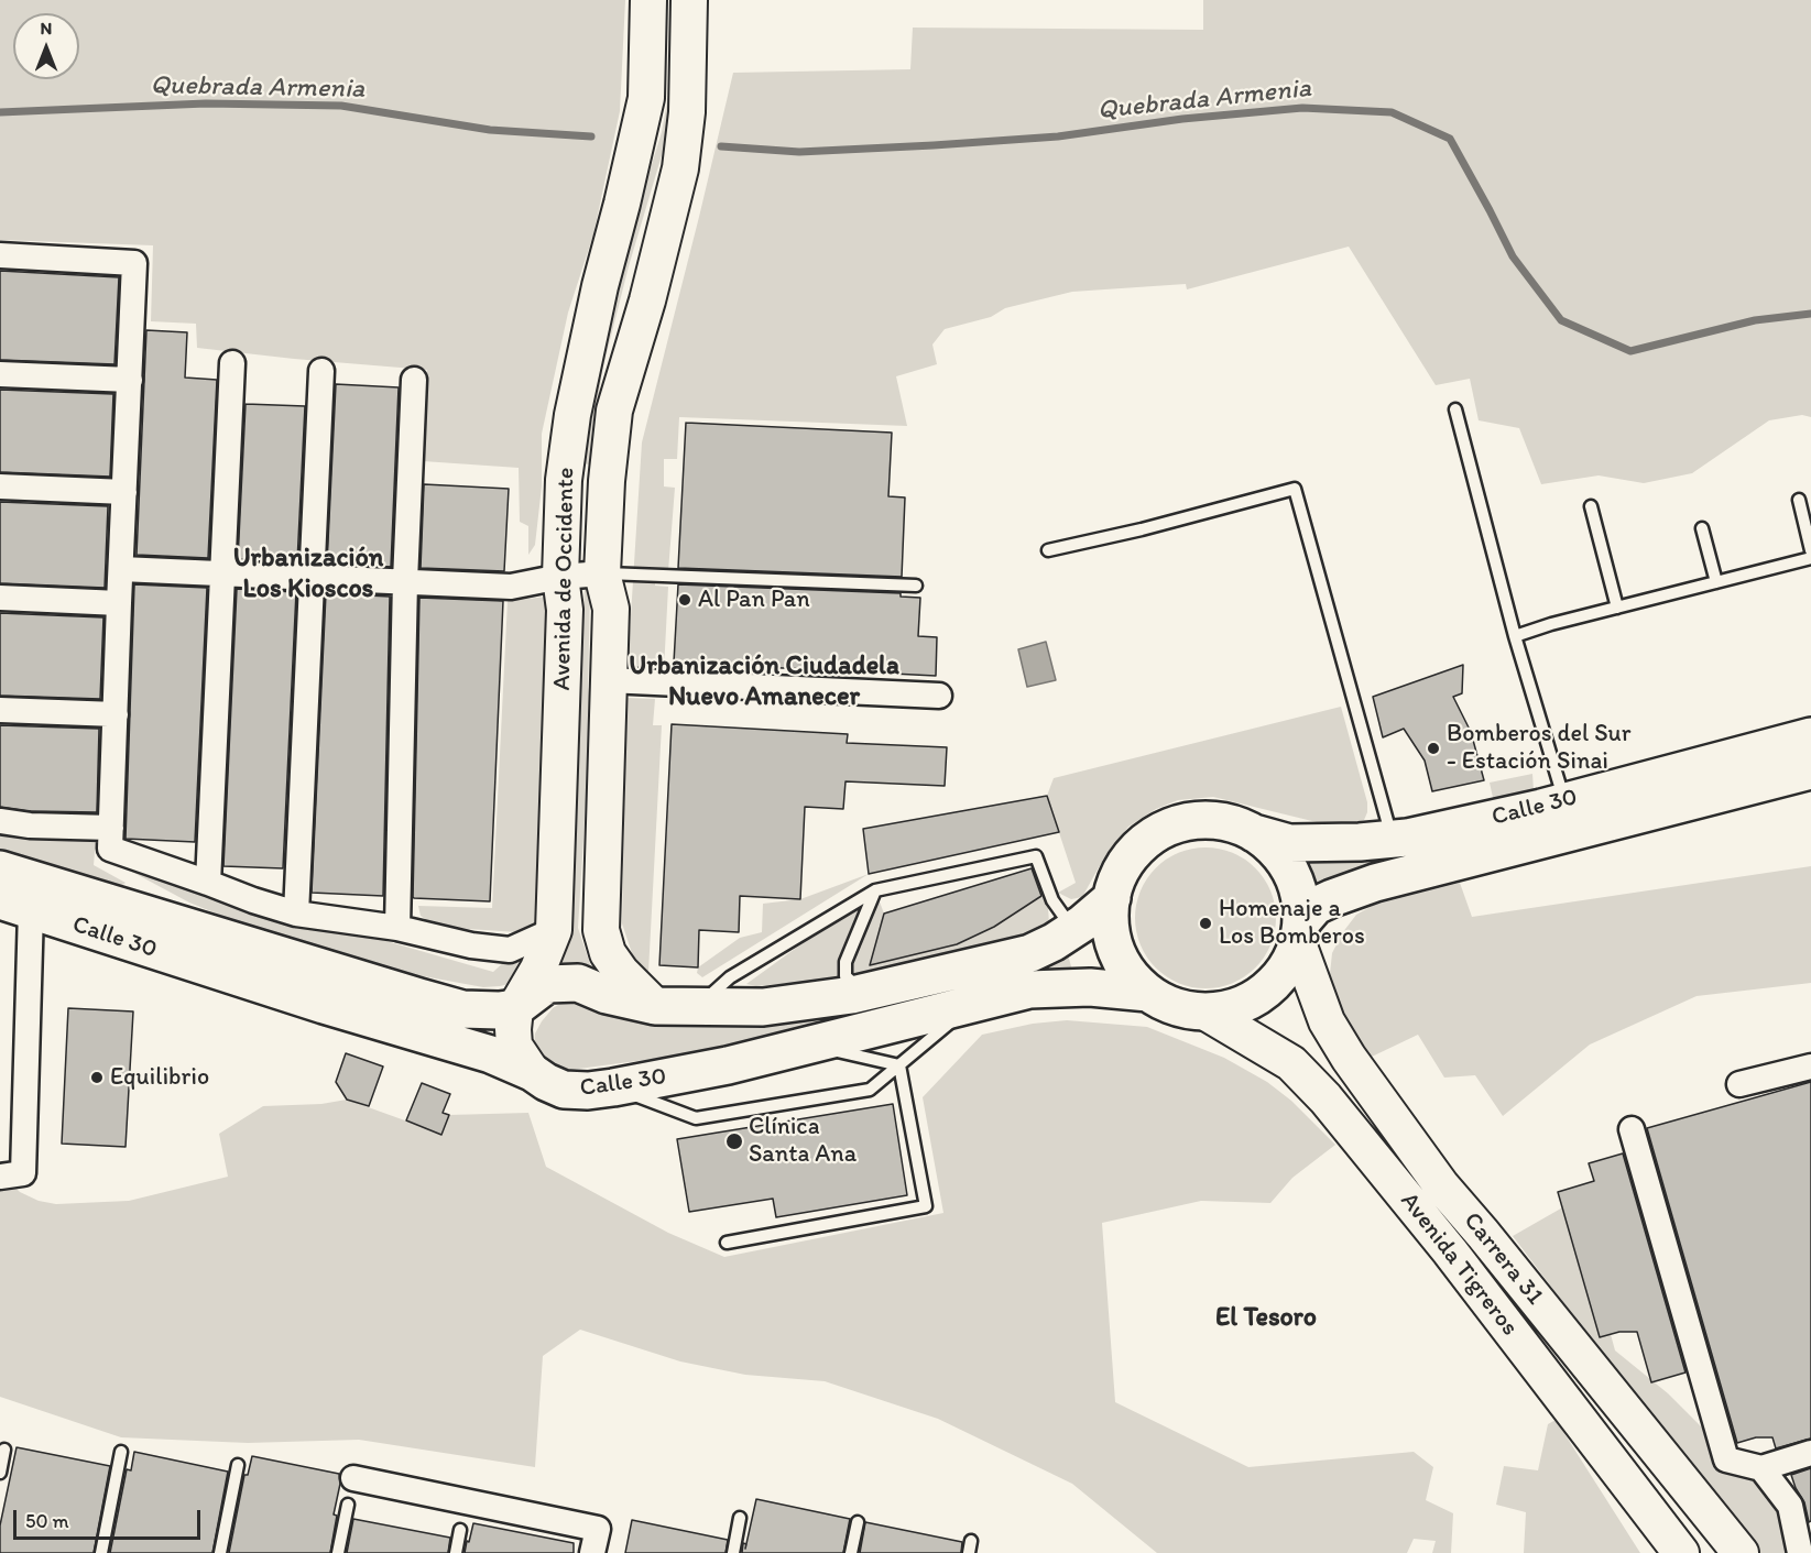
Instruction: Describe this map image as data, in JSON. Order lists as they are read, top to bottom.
{
  "streets": {
    "main road": [
      "Avenida de Occidente",
      "Calle 30",
      "Carrera 31",
      "Avenida Tigreros"
    ]
  },
  "crossings": [
    ["Avenida de Occidente", "Calle 30"],
    ["Calle 30", "Carrera 31"],
    ["Calle 30", "Avenida Tigreros"],
    ["Carrera 31", "Avenida Tigreros"]
  ],
  "districts": ["Urbanización Los Kioscos", "Urbanización Ciudadela Nuevo Amanecer", "El Tesoro"],
  "water": ["Quebrada Armenia"],
  "places": [
    "Al Pan Pan",
    "Bomberos del Sur - Estación Sinai",
    "Homenaje a Los Bomberos",
    "Equilibrio",
    "Clínica Santa Ana"
  ],
  "scale_bar": "50 m",
  "north": "top"
}
